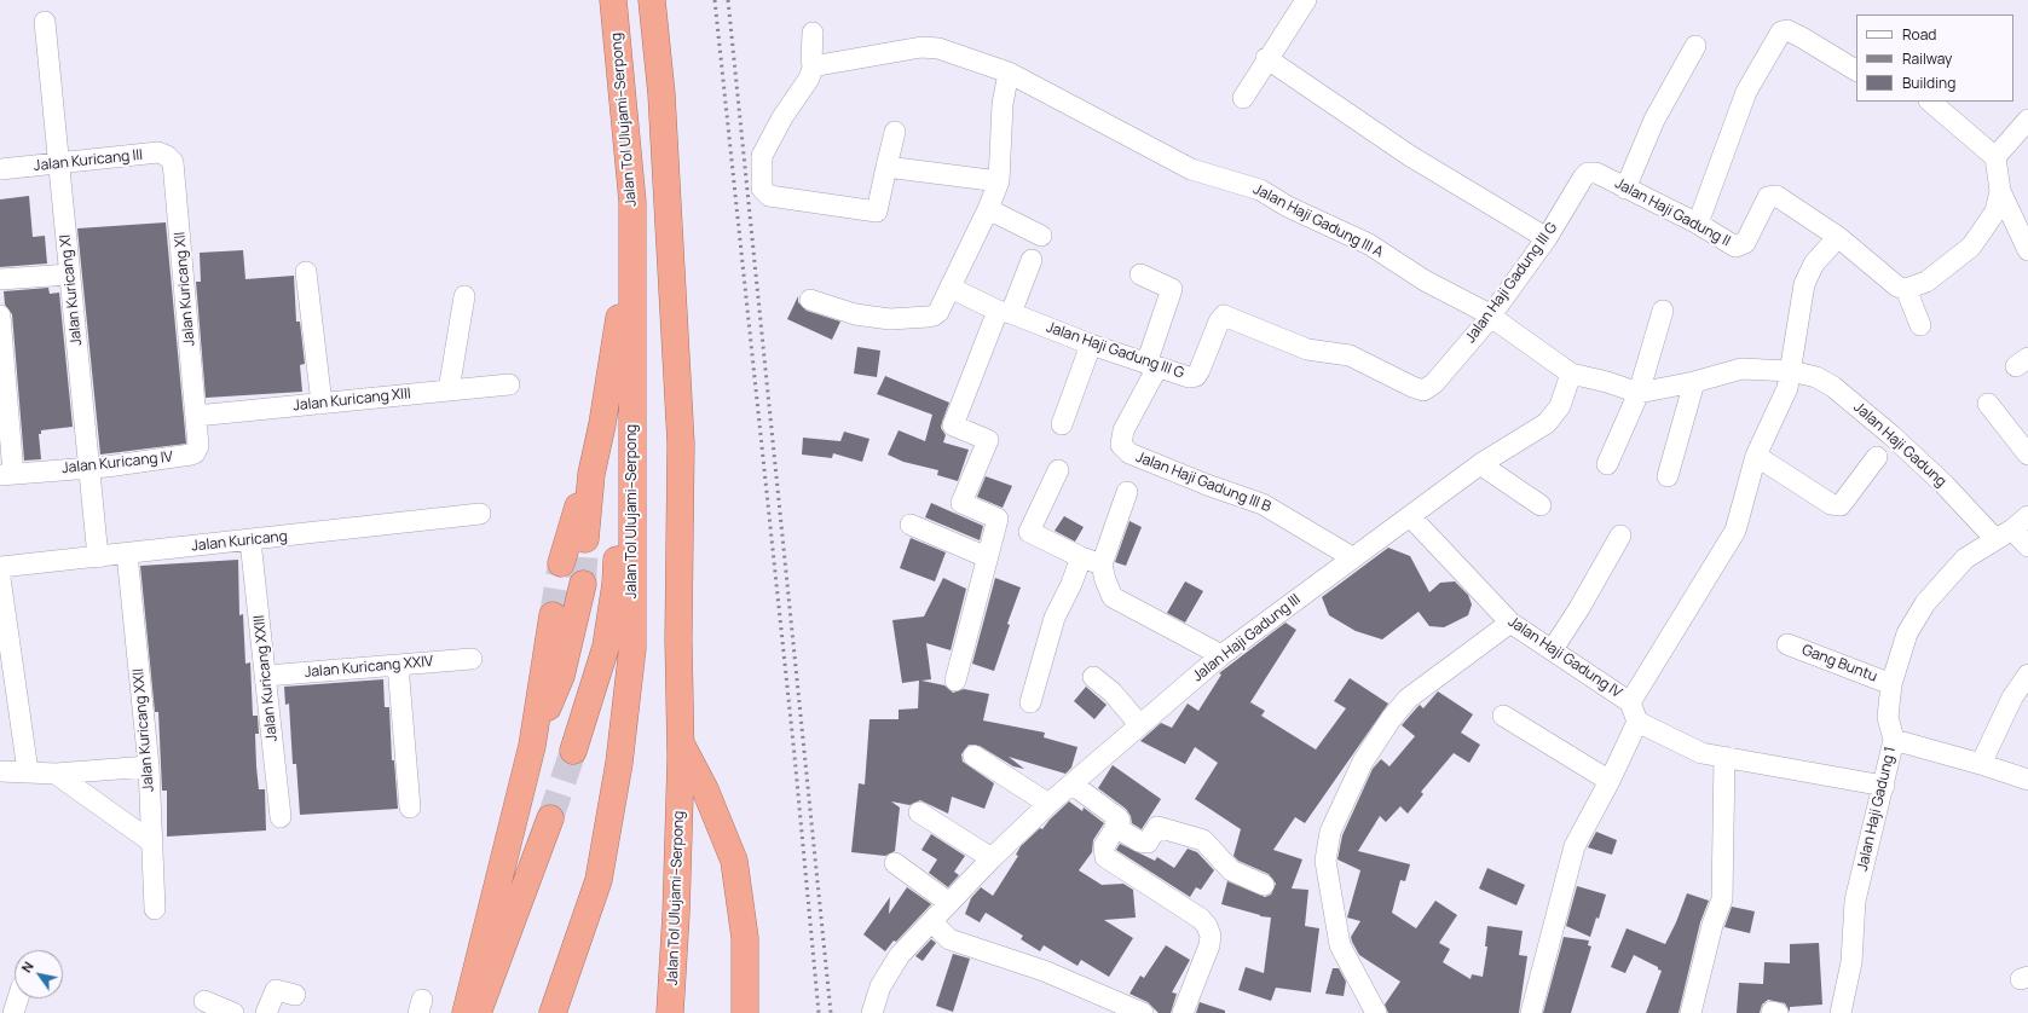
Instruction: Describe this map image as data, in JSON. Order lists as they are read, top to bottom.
{
  "streets": {
    "highway": ["Jalan Tol Ulujami–Serpong"],
    "street": [
      "Jalan Kuricang III",
      "Jalan Haji Gadung II",
      "Jalan Haji Gadung III A",
      "Jalan Haji Gadung III G",
      "Jalan Kuricang XII",
      "Jalan Kuricang XI",
      "Jalan Kuricang XIII",
      "Jalan Haji Gadung",
      "Jalan Kuricang IV",
      "Jalan Haji Gadung III B",
      "Jalan Kuricang",
      "Jalan Haji Gadung III",
      "Jalan Haji Gadung IV",
      "Gang Buntu",
      "Jalan Kuricang XXIV",
      "Jalan Kuricang XXIII",
      "Jalan Kuricang XXII",
      "Jalan Haji Gadung 1"
    ]
  },
  "crossings": [
    ["Jalan Kuricang III", "Jalan Kuricang XII"],
    ["Jalan Kuricang III", "Jalan Kuricang XI"],
    ["Jalan Haji Gadung II", "Jalan Haji Gadung III G"],
    ["Jalan Haji Gadung III A", "Jalan Haji Gadung III G"],
    ["Jalan Haji Gadung III G", "Jalan Haji Gadung III B"],
    ["Jalan Kuricang XII", "Jalan Kuricang XIII"],
    ["Jalan Kuricang XII", "Jalan Kuricang IV"],
    ["Jalan Kuricang XI", "Jalan Kuricang IV"],
    ["Jalan Kuricang XI", "Jalan Kuricang"],
    ["Jalan Kuricang XIII", "Jalan Kuricang IV"],
    ["Jalan Haji Gadung", "Jalan Haji Gadung 1"],
    ["Jalan Haji Gadung III B", "Jalan Haji Gadung III"],
    ["Jalan Kuricang", "Jalan Kuricang XXIII"],
    ["Jalan Kuricang", "Jalan Kuricang XXII"],
    ["Jalan Haji Gadung III", "Jalan Haji Gadung IV"],
    ["Gang Buntu", "Jalan Haji Gadung 1"],
    ["Jalan Kuricang XXIV", "Jalan Kuricang XXIII"]
  ],
  "legend": ["Road", "Railway", "Building"],
  "north": "top left"
}
